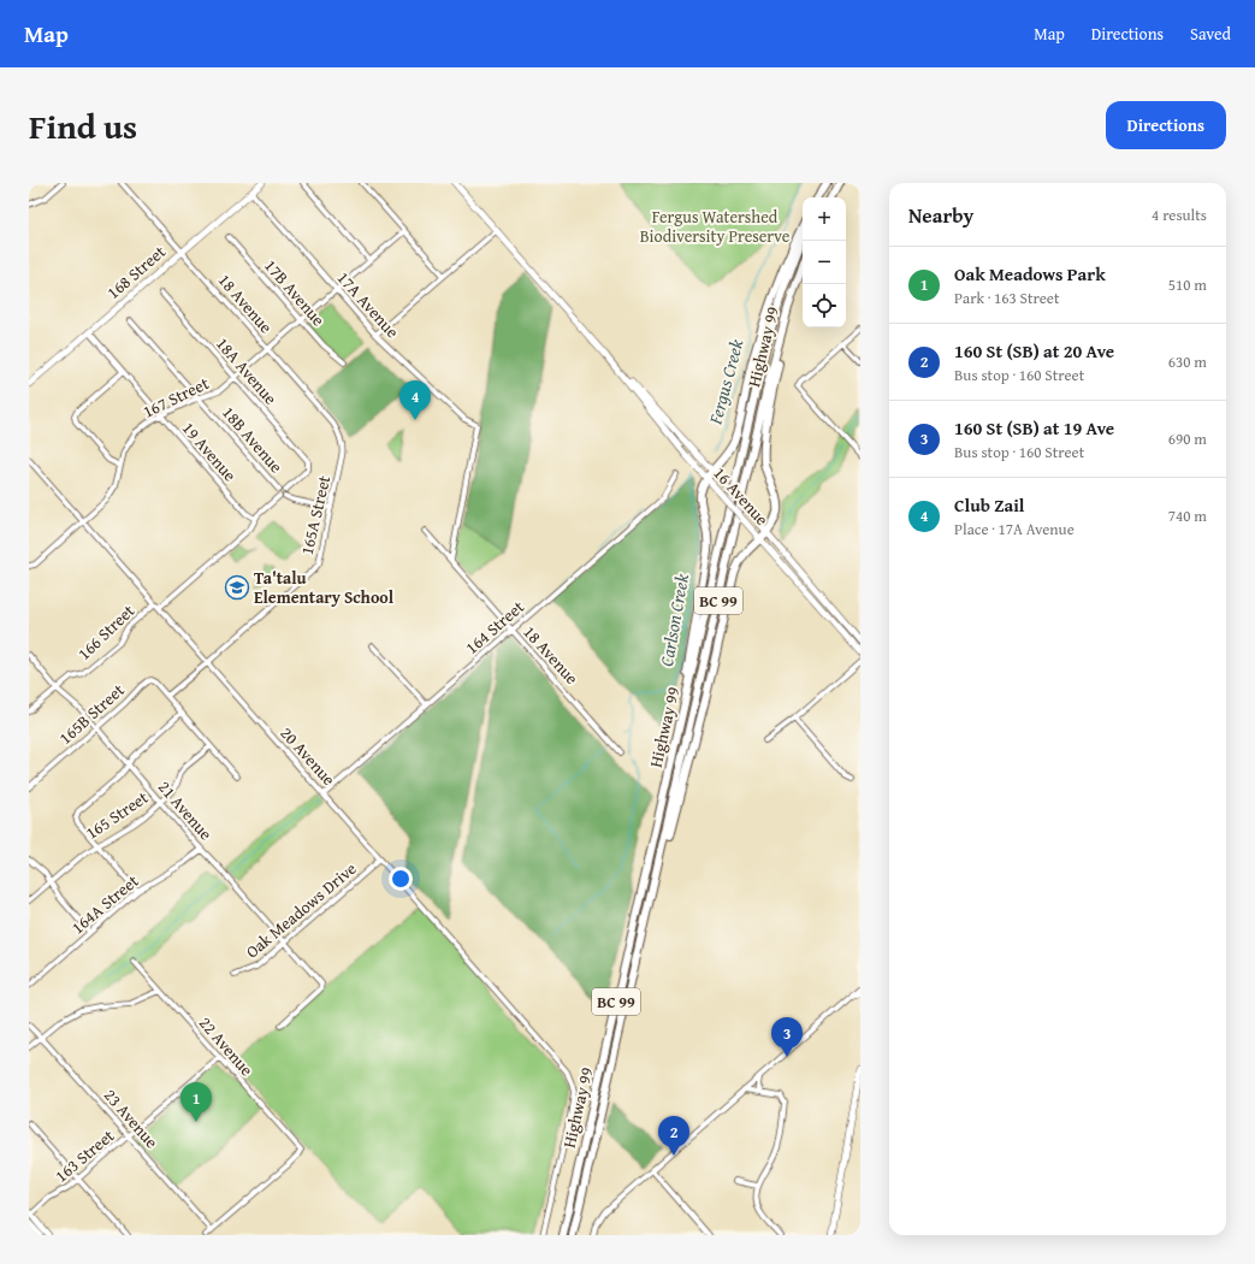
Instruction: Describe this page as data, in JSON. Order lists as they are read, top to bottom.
{
  "streets": {
    "highway": ["Highway 99", "BC 99"],
    "main road": ["168 Street", "16 Avenue"],
    "street": [
      "17B Avenue",
      "18 Avenue",
      "17A Avenue",
      "18A Avenue",
      "167 Street",
      "18B Avenue",
      "19 Avenue",
      "165A Street",
      "164 Street",
      "166 Street",
      "165B Street",
      "20 Avenue",
      "21 Avenue",
      "165 Street",
      "164A Street",
      "Oak Meadows Drive",
      "22 Avenue",
      "23 Avenue",
      "163 Street"
    ]
  },
  "crossings": [
    ["168 Street", "18 Avenue"],
    ["168 Street", "17A Avenue"],
    ["168 Street", "19 Avenue"],
    ["17B Avenue", "167 Street"],
    ["18 Avenue", "17A Avenue"],
    ["18 Avenue", "167 Street"],
    ["18 Avenue", "165A Street"],
    ["18 Avenue", "164 Street"],
    ["17A Avenue", "167 Street"],
    ["18A Avenue", "167 Street"],
    ["18A Avenue", "166 Street"],
    ["167 Street", "18B Avenue"],
    ["167 Street", "19 Avenue"],
    ["167 Street", "20 Avenue"],
    ["18B Avenue", "165A Street"],
    ["18B Avenue", "166 Street"],
    ["19 Avenue", "166 Street"],
    ["165A Street", "165B Street"],
    ["165A Street", "20 Avenue"],
    ["164 Street", "20 Avenue"],
    ["166 Street", "20 Avenue"],
    ["166 Street", "21 Avenue"],
    ["165B Street", "21 Avenue"],
    ["20 Avenue", "Oak Meadows Drive"],
    ["21 Avenue", "165 Street"],
    ["21 Avenue", "164A Street"],
    ["21 Avenue", "Oak Meadows Drive"],
    ["22 Avenue", "23 Avenue"],
    ["22 Avenue", "163 Street"],
    ["23 Avenue", "163 Street"]
  ],
  "water": ["Fergus Creek", "Carlson Creek"],
  "parks": ["Fergus Watershed Biodiversity Preserve"],
  "places": {
    "school or university": ["Ta'talu Elementary School"]
  },
  "page": {
    "header": "Map",
    "nav": ["Map", "Directions", "Saved"],
    "title": "Find us",
    "buttons": "Directions",
    "heading": ["Nearby", "4 results"],
    "map_buttons": ["+", "−"],
    "list": [
      {
        "mark": "1",
        "name": "Oak Meadows Park",
        "note": "Park · 163 Street",
        "value": "510 m"
      },
      {
        "mark": "2",
        "name": "160 St (SB) at 20 Ave",
        "note": "Bus stop · 160 Street",
        "value": "630 m"
      },
      {
        "mark": "3",
        "name": "160 St (SB) at 19 Ave",
        "note": "Bus stop · 160 Street",
        "value": "690 m"
      },
      {
        "mark": "4",
        "name": "Club Zail",
        "note": "Place · 17A Avenue",
        "value": "740 m"
      }
    ],
    "pins": [
      "4",
      "3",
      "1",
      "2"
    ]
  }
}
